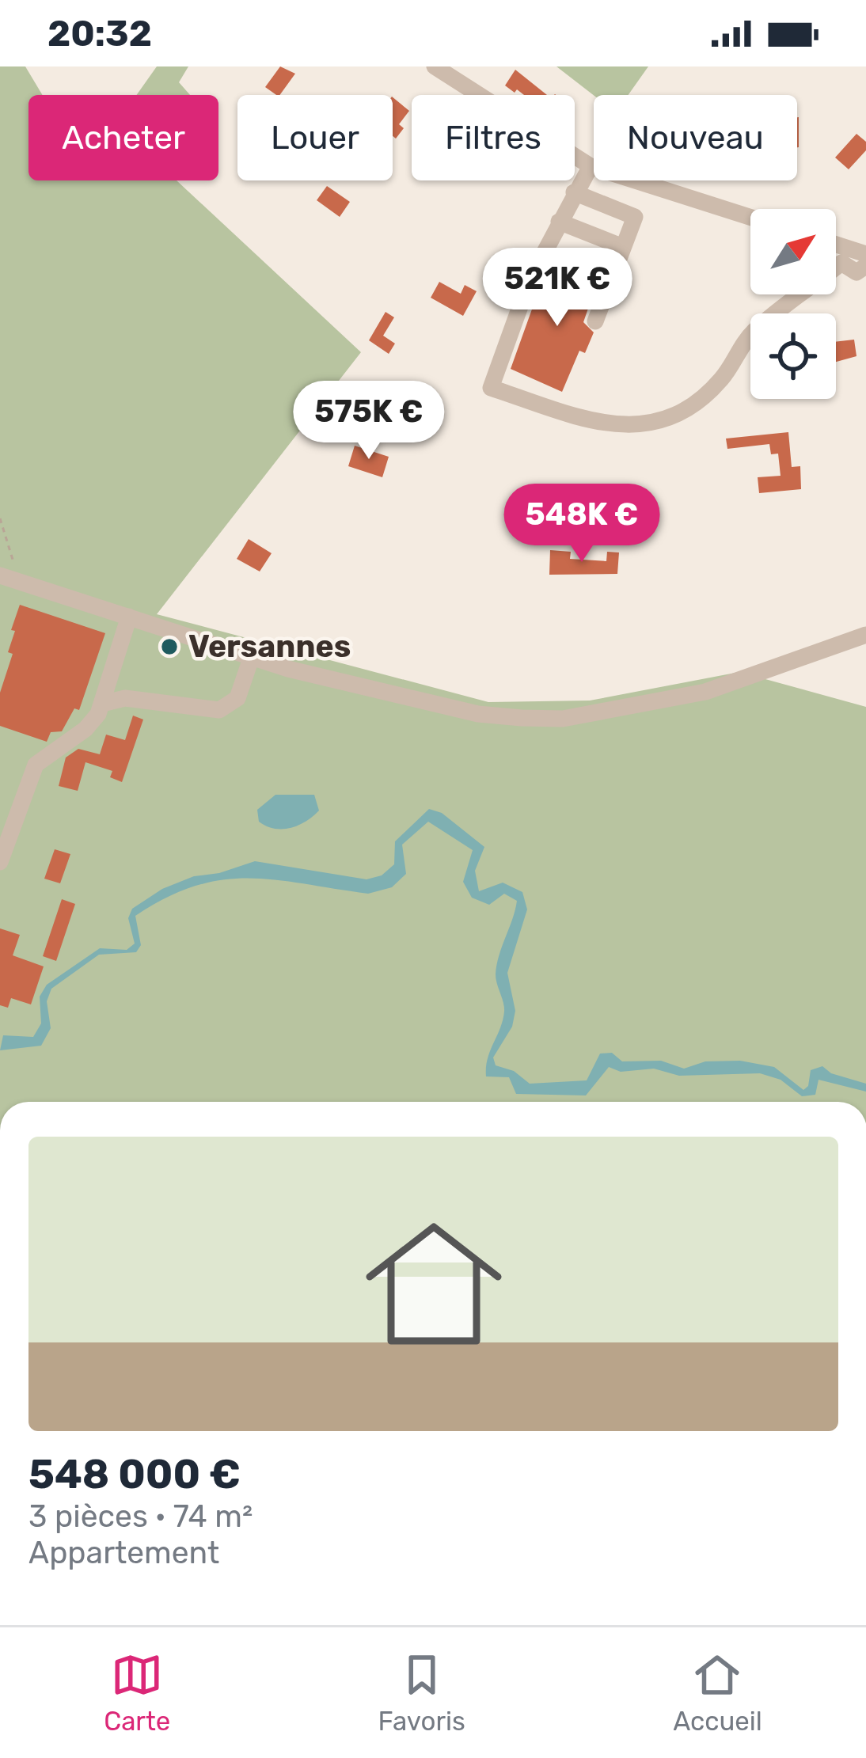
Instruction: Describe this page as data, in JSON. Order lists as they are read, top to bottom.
{
  "places": ["Versannes"],
  "north": "top right",
  "page": {
    "status": "20:32",
    "chip": [
      "Acheter",
      "Louer",
      "Filtres",
      "Nouveau"
    ],
    "price": ["521K €", "575K €", "548K €"],
    "list": [
      {
        "name": "548 000 €",
        "note": "3 pièces · 74 m² · Appartement"
      }
    ],
    "tabs": ["Carte", "Favoris", "Accueil"]
  }
}
